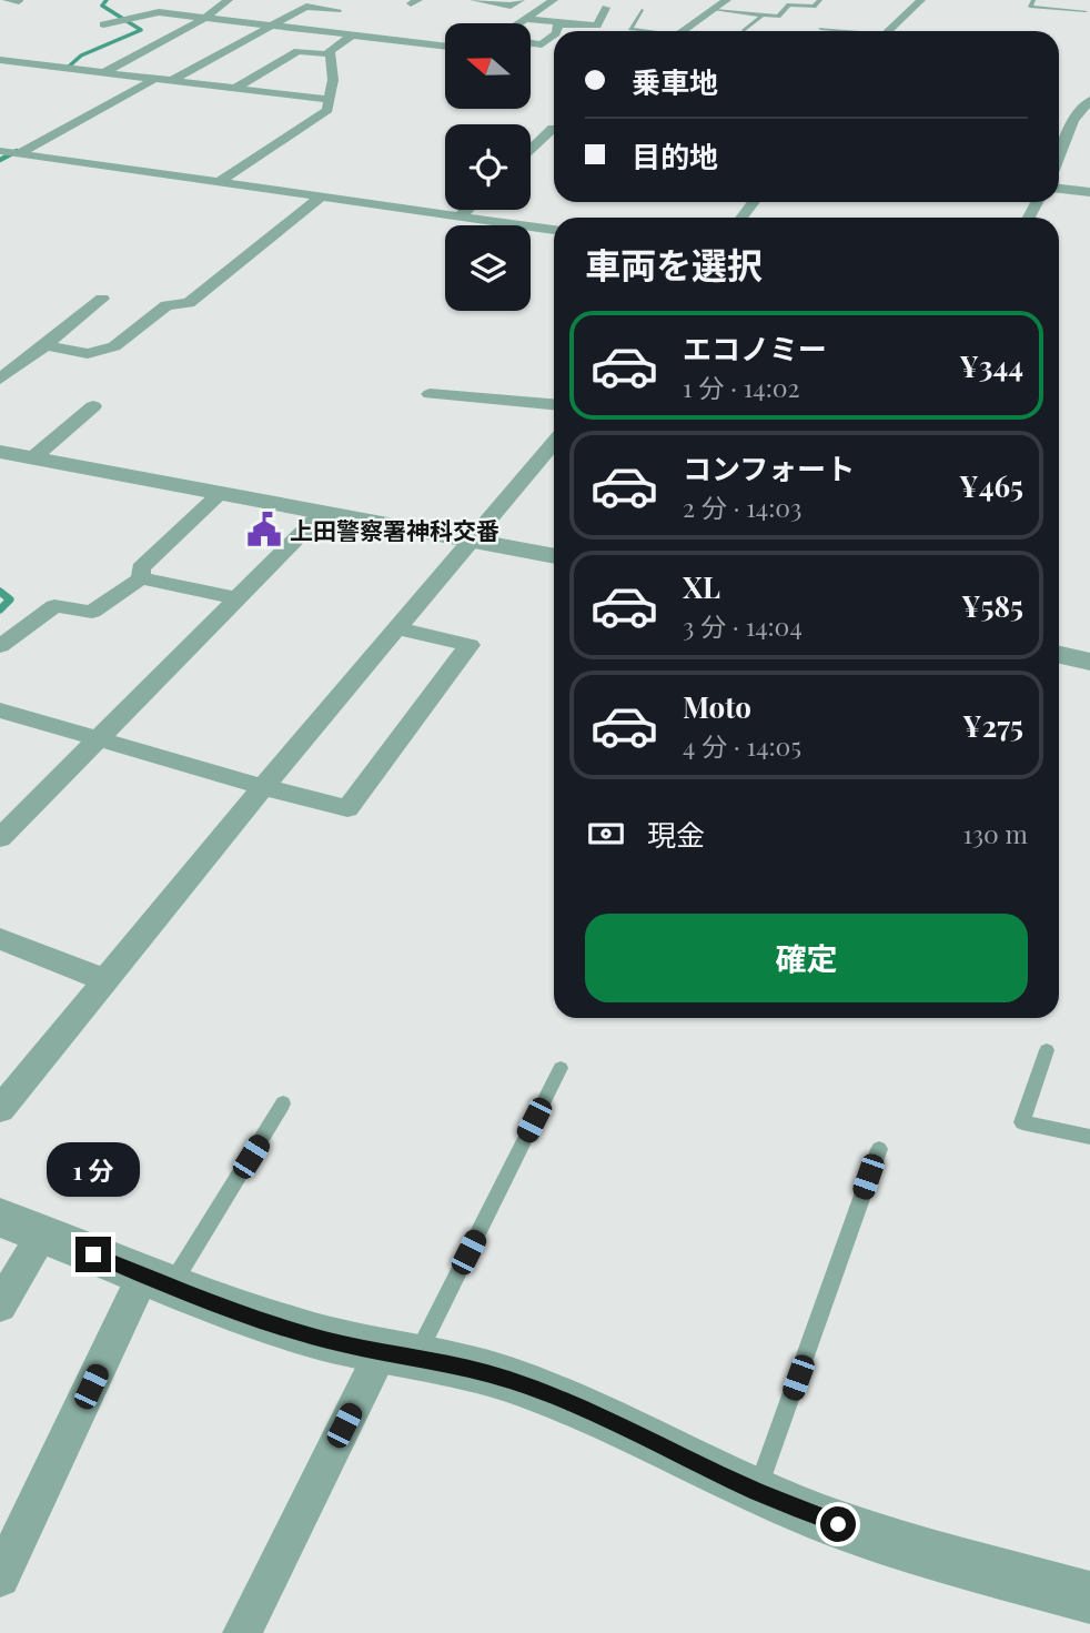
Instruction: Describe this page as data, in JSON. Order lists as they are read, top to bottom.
{
  "places": {
    "public building": ["上田警察署神科交番"]
  },
  "north": "left",
  "page": {
    "banner": ["乗車地", "目的地"],
    "heading": "車両を選択",
    "list": [
      {
        "name": "エコノミー",
        "note": "1 分 · 14:02",
        "value": "¥344"
      },
      {
        "name": "コンフォート",
        "note": "2 分 · 14:03",
        "value": "¥465"
      },
      {
        "name": "XL",
        "note": "3 分 · 14:04",
        "value": "¥585"
      },
      {
        "name": "Moto",
        "note": "4 分 · 14:05",
        "value": "¥275"
      }
    ],
    "pay": ["現金", "130 m"],
    "buttons": "確定",
    "bubble": "1 分"
  }
}
